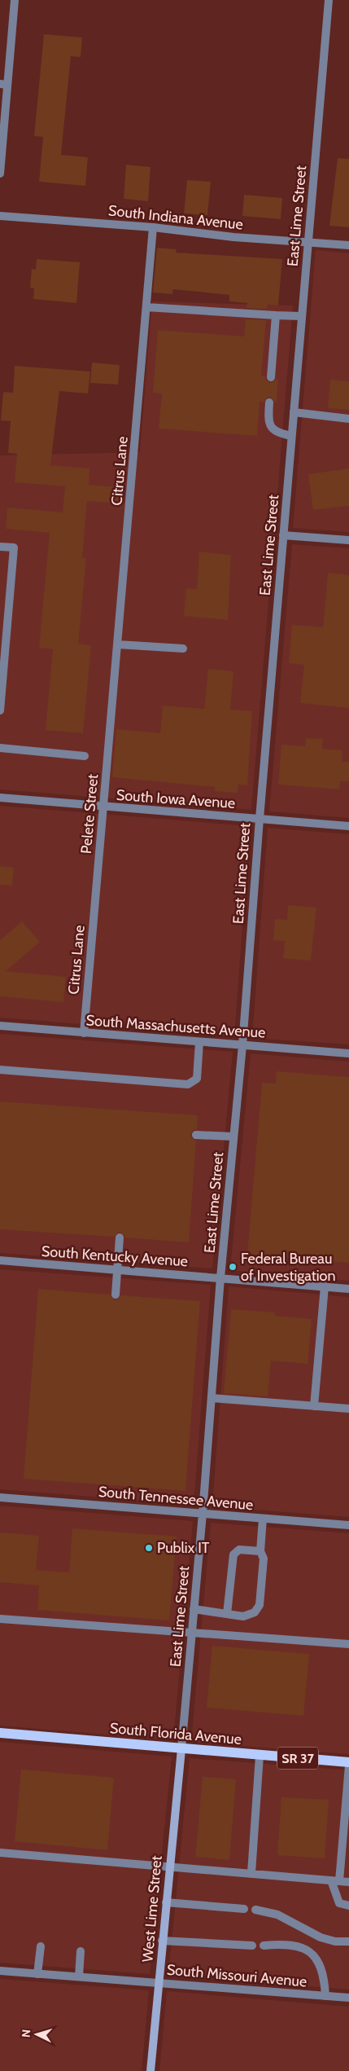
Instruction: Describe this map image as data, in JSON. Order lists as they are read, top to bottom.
{
  "streets": {
    "main road": ["South Florida Avenue", "SR 37", "West Lime Street"],
    "street": [
      "East Lime Street",
      "South Indiana Avenue",
      "Citrus Lane",
      "South Iowa Avenue",
      "Pelete Street",
      "South Massachusetts Avenue",
      "South Kentucky Avenue",
      "South Tennessee Avenue",
      "South Missouri Avenue"
    ]
  },
  "crossings": [
    ["East Lime Street", "South Indiana Avenue"],
    ["East Lime Street", "South Iowa Avenue"],
    ["East Lime Street", "South Massachusetts Avenue"],
    ["East Lime Street", "South Kentucky Avenue"],
    ["East Lime Street", "South Tennessee Avenue"],
    ["East Lime Street", "South Florida Avenue"],
    ["East Lime Street", "West Lime Street"],
    ["South Indiana Avenue", "Citrus Lane"],
    ["Citrus Lane", "Pelete Street"],
    ["Citrus Lane", "South Massachusetts Avenue"],
    ["South Iowa Avenue", "Pelete Street"],
    ["South Florida Avenue", "West Lime Street"],
    ["West Lime Street", "South Missouri Avenue"]
  ],
  "places": ["Federal Bureau of Investigation", "Publix IT"],
  "north": "left"
}
